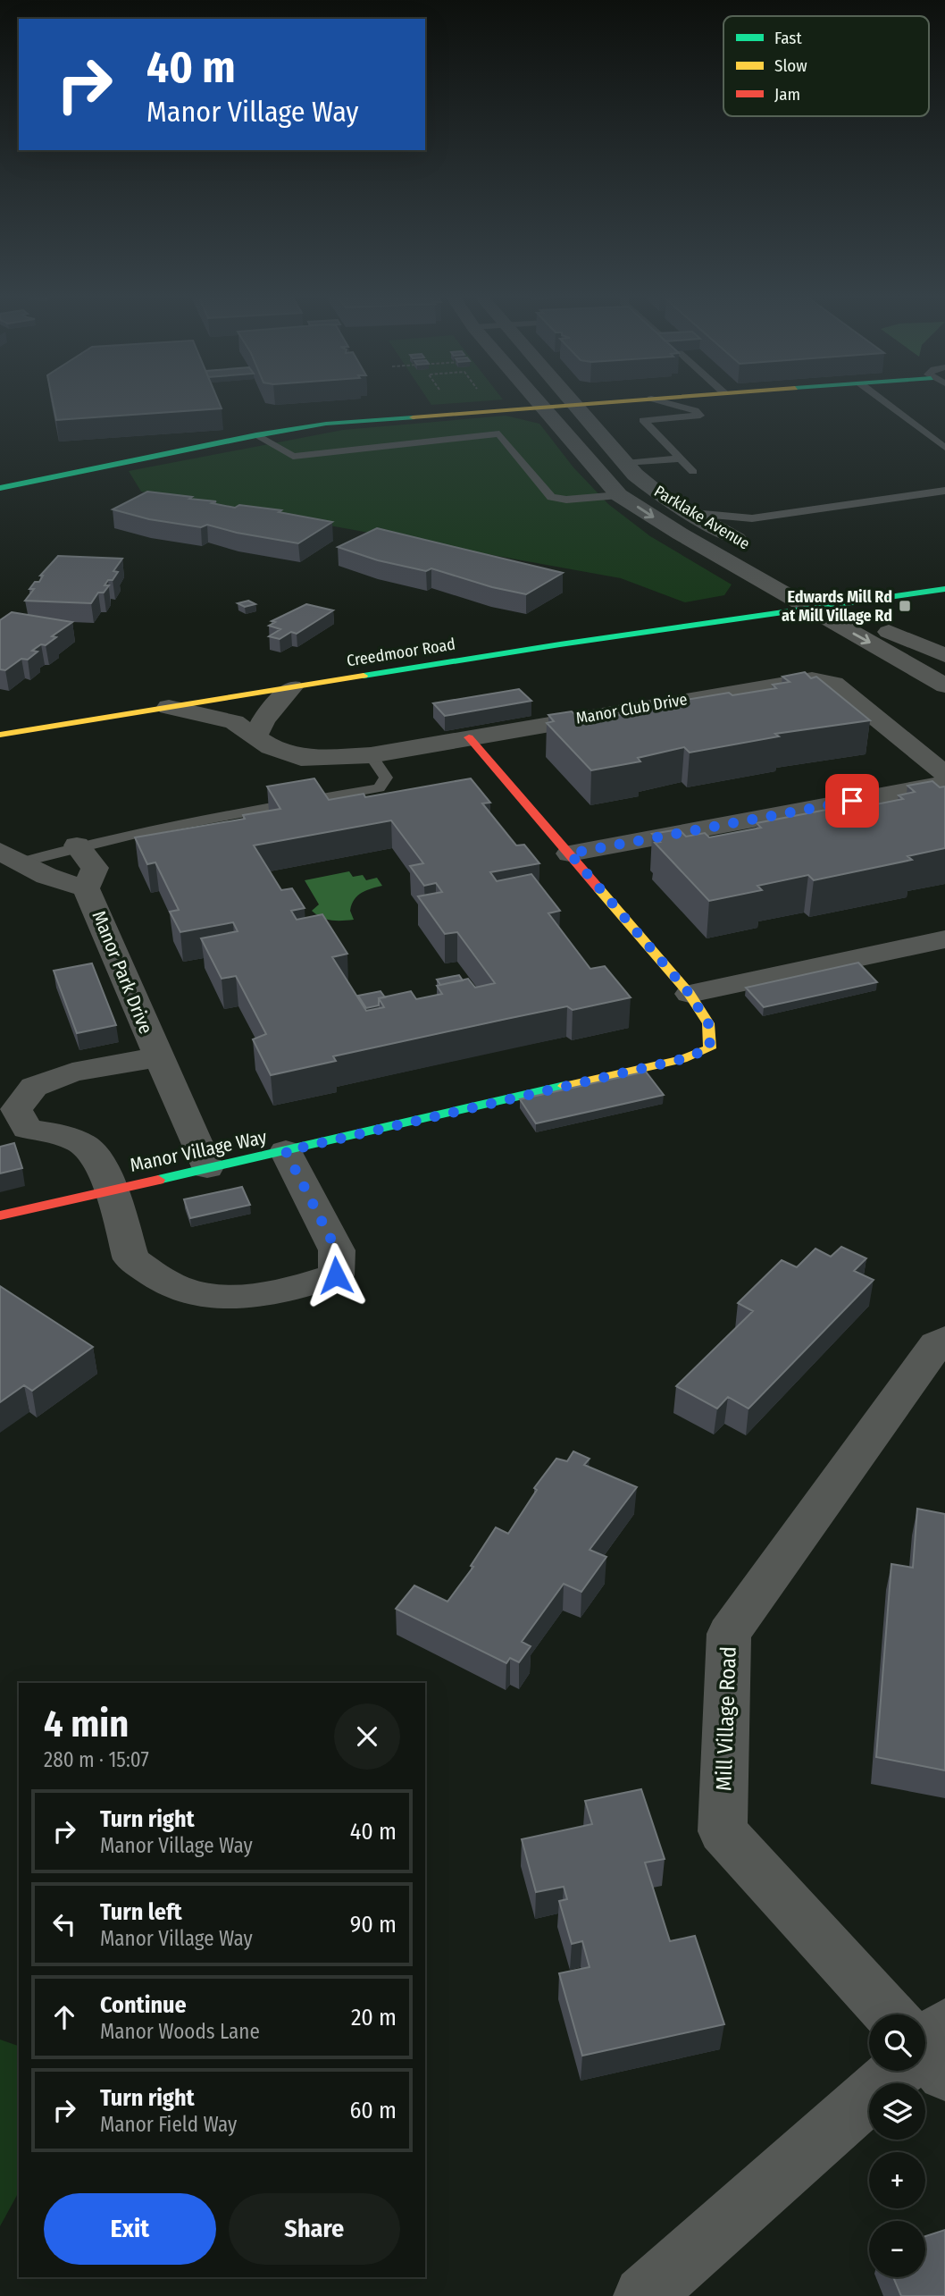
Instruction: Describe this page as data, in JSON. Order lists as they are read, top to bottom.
{
  "streets": {
    "street": [
      "Parklake Avenue",
      "Creedmoor Road",
      "Manor Club Drive",
      "Manor Park Drive",
      "Manor Village Way",
      "Mill Village Road"
    ]
  },
  "crossings": [
    ["Parklake Avenue", "Creedmoor Road"],
    ["Creedmoor Road", "Manor Club Drive"],
    ["Manor Park Drive", "Manor Village Way"]
  ],
  "places": {
    "transit": ["Edwards Mill Rd at Mill Village Rd"]
  },
  "legend": ["Fast", "Slow", "Jam"],
  "page": {
    "turn": ["40 m", "Manor Village Way"],
    "heading": ["4 min", "280 m · 15:07"],
    "list": [
      {
        "name": "Turn right",
        "note": "Manor Village Way",
        "value": "40 m"
      },
      {
        "name": "Turn left",
        "note": "Manor Village Way",
        "value": "90 m"
      },
      {
        "name": "Continue",
        "note": "Manor Woods Lane",
        "value": "20 m"
      },
      {
        "name": "Turn right",
        "note": "Manor Field Way",
        "value": "60 m"
      }
    ],
    "map_buttons": ["+", "−"],
    "buttons": ["Exit", "Share"]
  }
}
